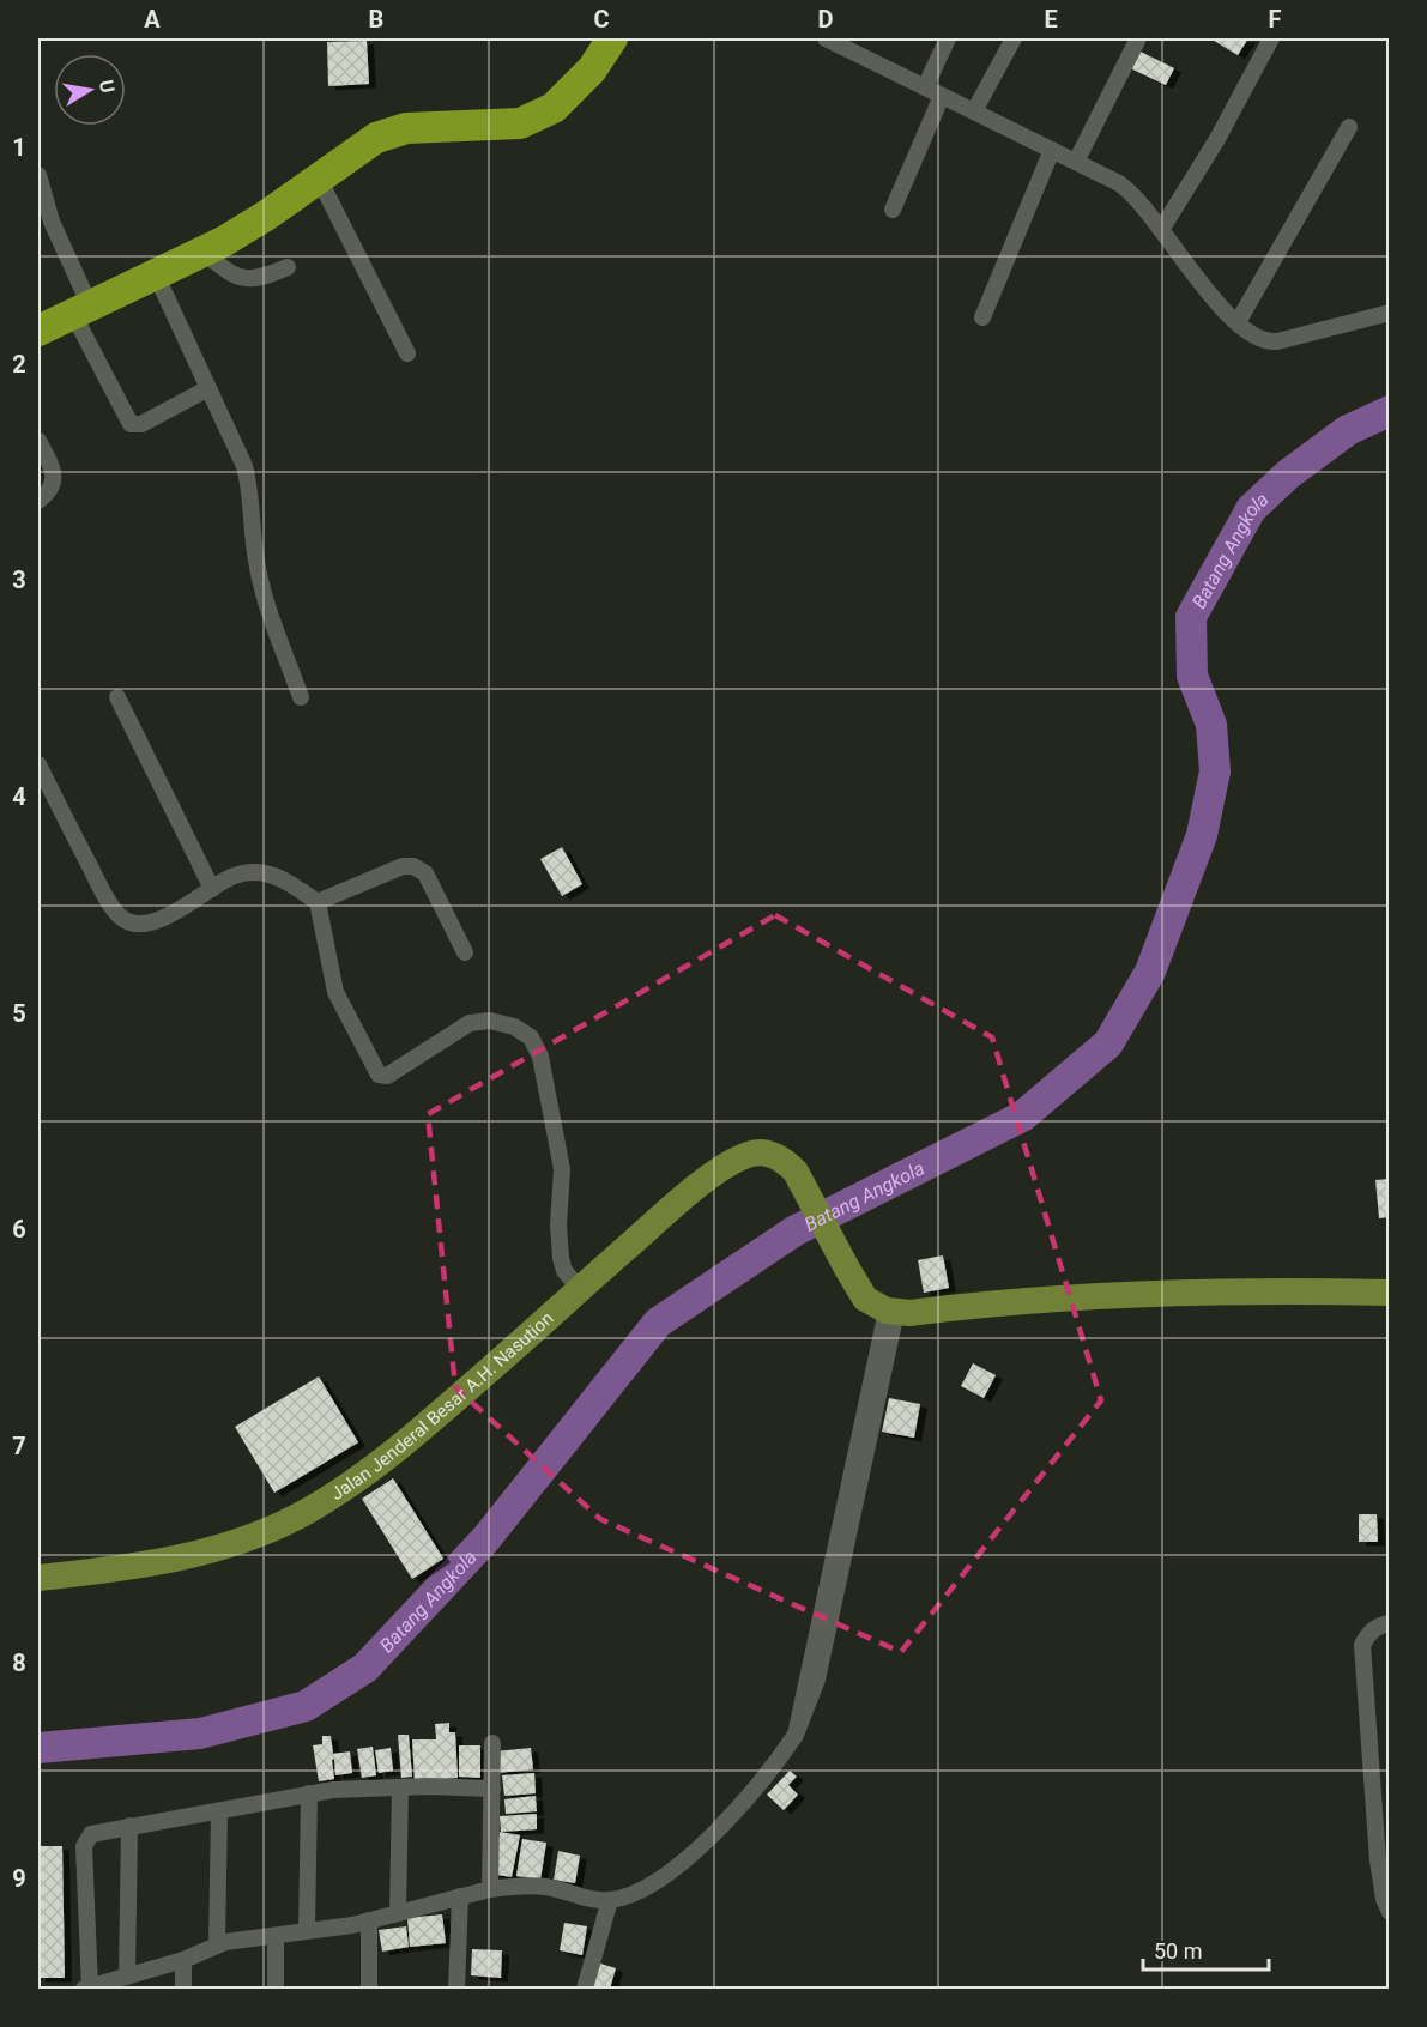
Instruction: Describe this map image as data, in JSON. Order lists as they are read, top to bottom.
{
  "streets": {
    "main road": ["Jalan Jenderal Besar A.H. Nasution"]
  },
  "water": ["Batang Angkola"],
  "scale_bar": "50 m",
  "north": "right",
  "grid": {
    "columns": [
      "A",
      "B",
      "C",
      "D",
      "E",
      "F"
    ],
    "rows": [
      "1",
      "2",
      "3",
      "4",
      "5",
      "6",
      "7",
      "8",
      "9"
    ]
  }
}
